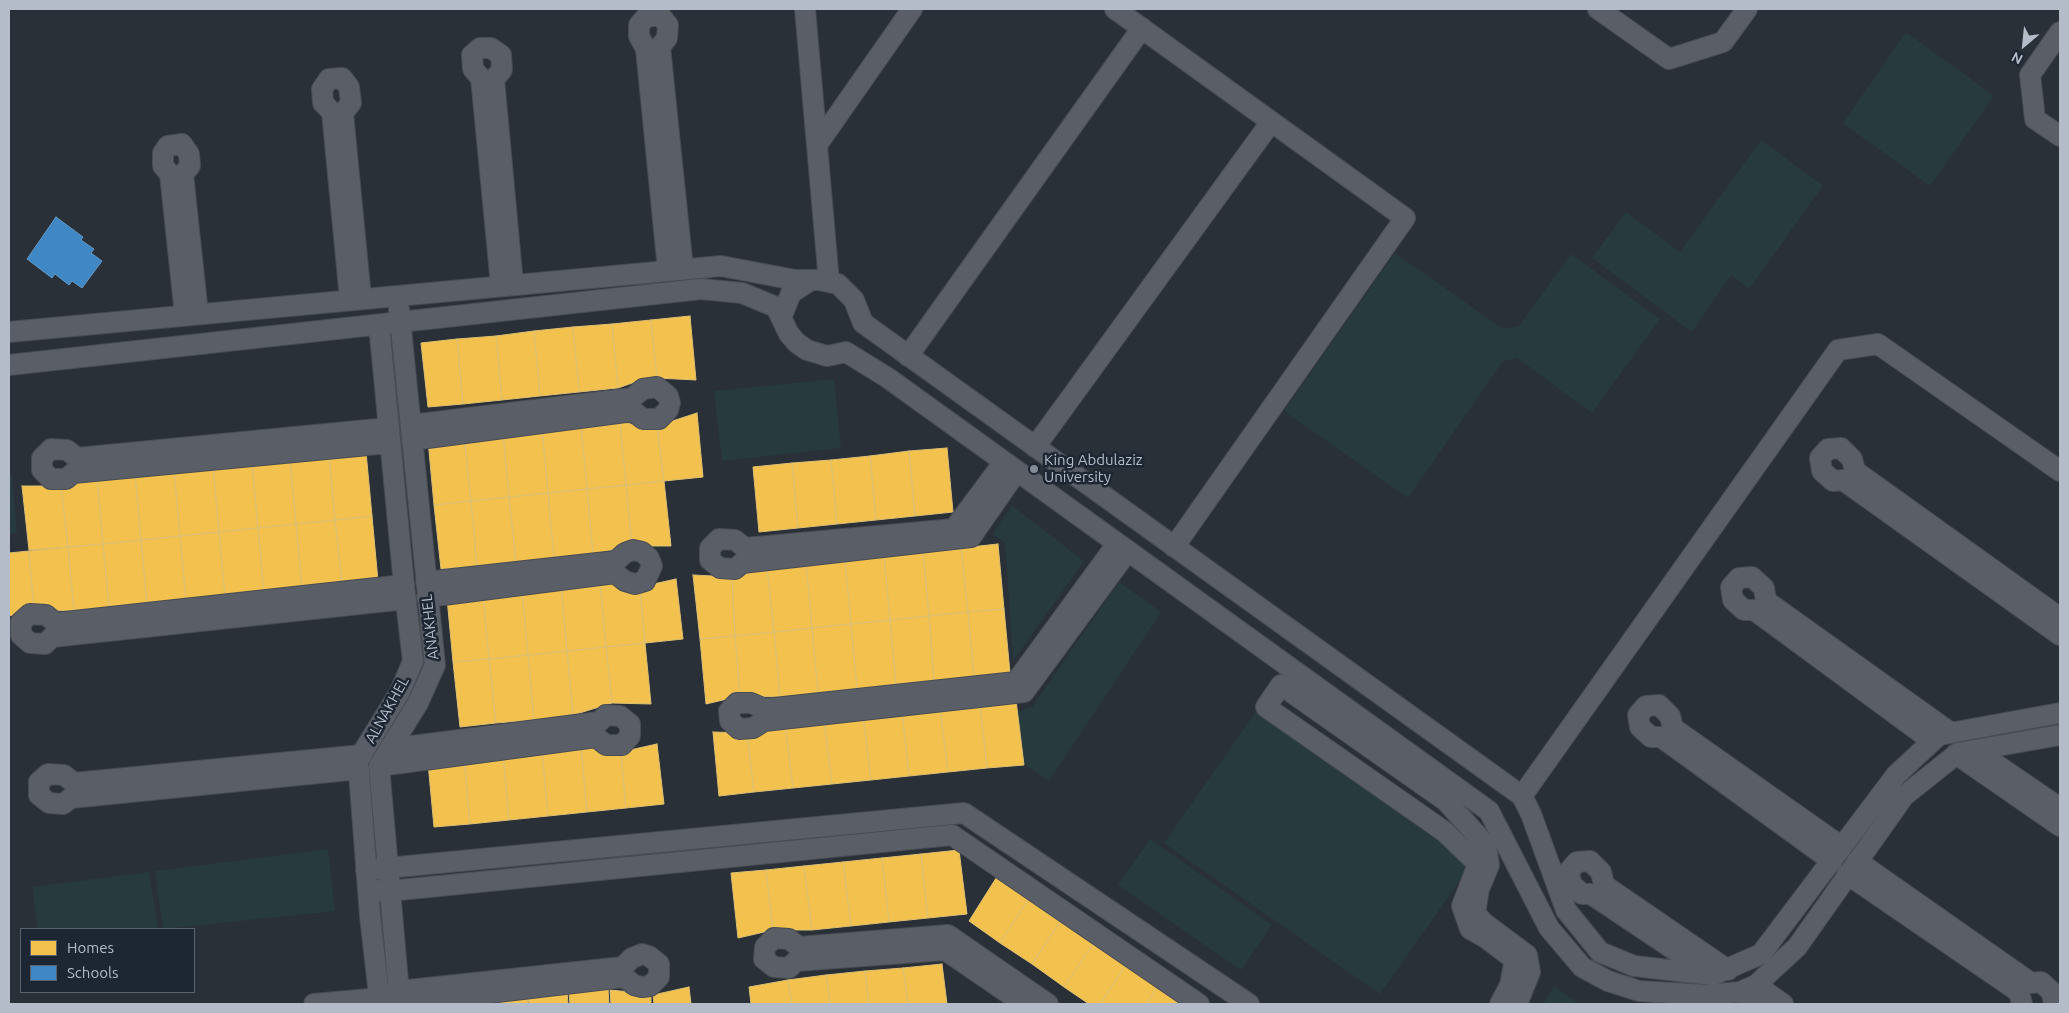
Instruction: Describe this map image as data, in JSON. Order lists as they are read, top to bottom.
{
  "streets": {
    "street": ["ANAKHEL", "ALNAKHEL"]
  },
  "places": ["King Abdulaziz University"],
  "legend": ["Homes", "Schools"],
  "north": "bottom left"
}
